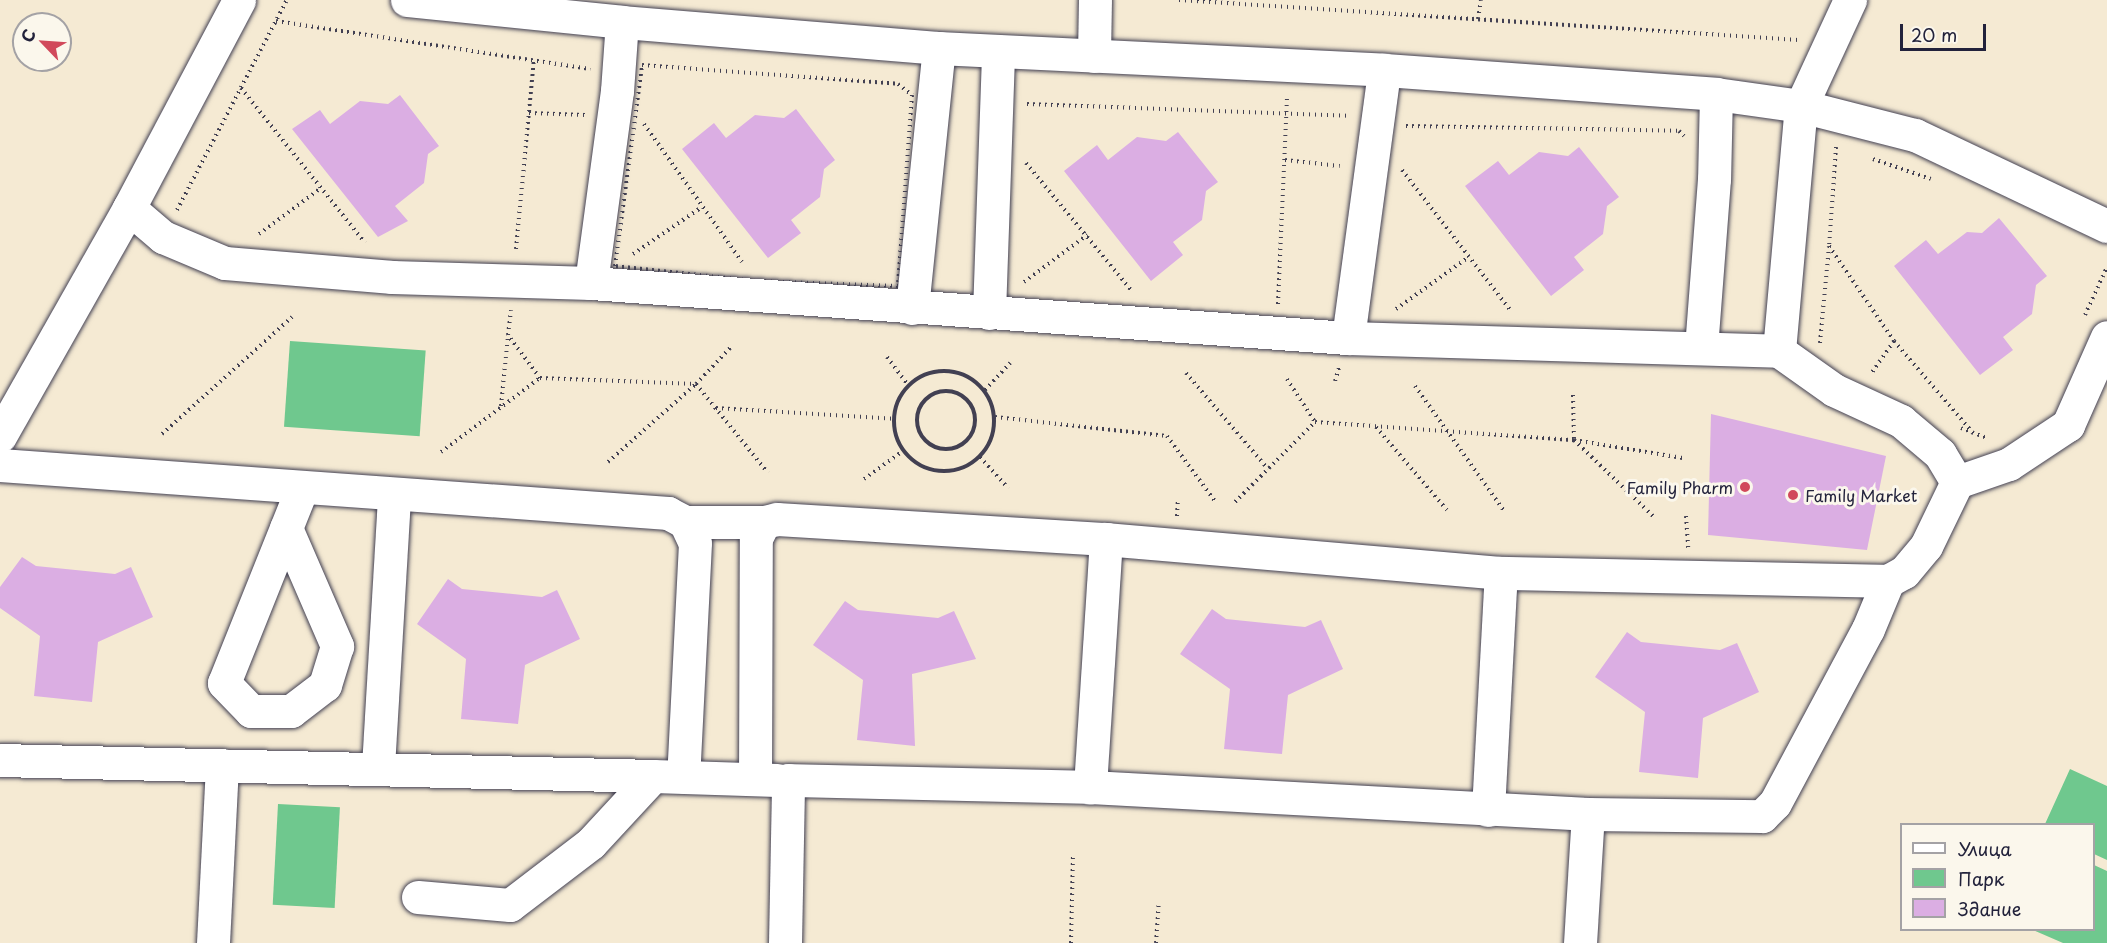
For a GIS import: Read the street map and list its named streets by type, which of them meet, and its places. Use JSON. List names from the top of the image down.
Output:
{
  "places": ["Family Pharm", "Family Market"],
  "legend": ["Улица", "Парк", "Здание"],
  "scale_bar": "20 m",
  "north": "top left"
}
